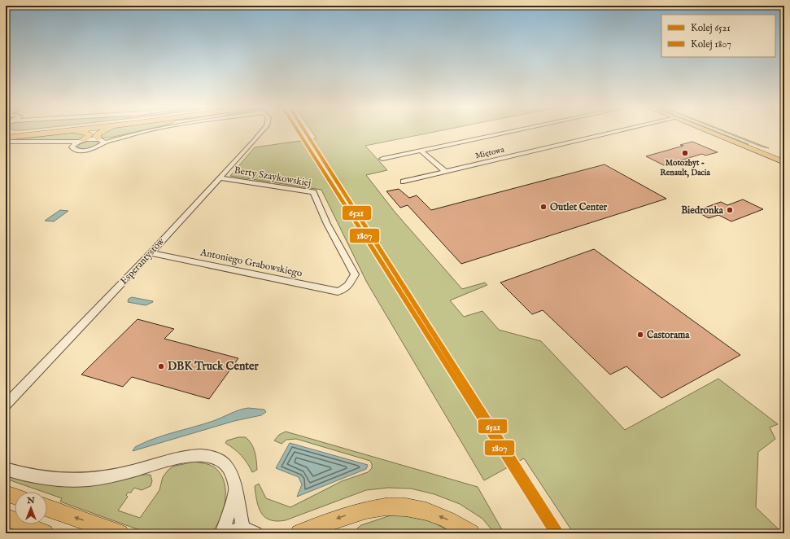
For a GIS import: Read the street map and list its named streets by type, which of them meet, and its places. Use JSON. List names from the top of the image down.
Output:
{
  "streets": {
    "street": [
      "Miętowa",
      "Berty Szaykowskiej",
      "Esperantystów",
      "Antoniego Grabowskiego"
    ]
  },
  "crossings": [
    ["Berty Szaykowskiej", "Esperantystów"],
    ["Berty Szaykowskiej", "Antoniego Grabowskiego"],
    ["Esperantystów", "Antoniego Grabowskiego"]
  ],
  "places": [
    "Motozbyt - Renault, Dacia",
    "Outlet Center",
    "Biedronka",
    "Castorama",
    "DBK Truck Center"
  ],
  "lines": ["rail line 6521", "rail line 1807"],
  "legend": ["Kolej 6521", "Kolej 1807"],
  "north": "top"
}
